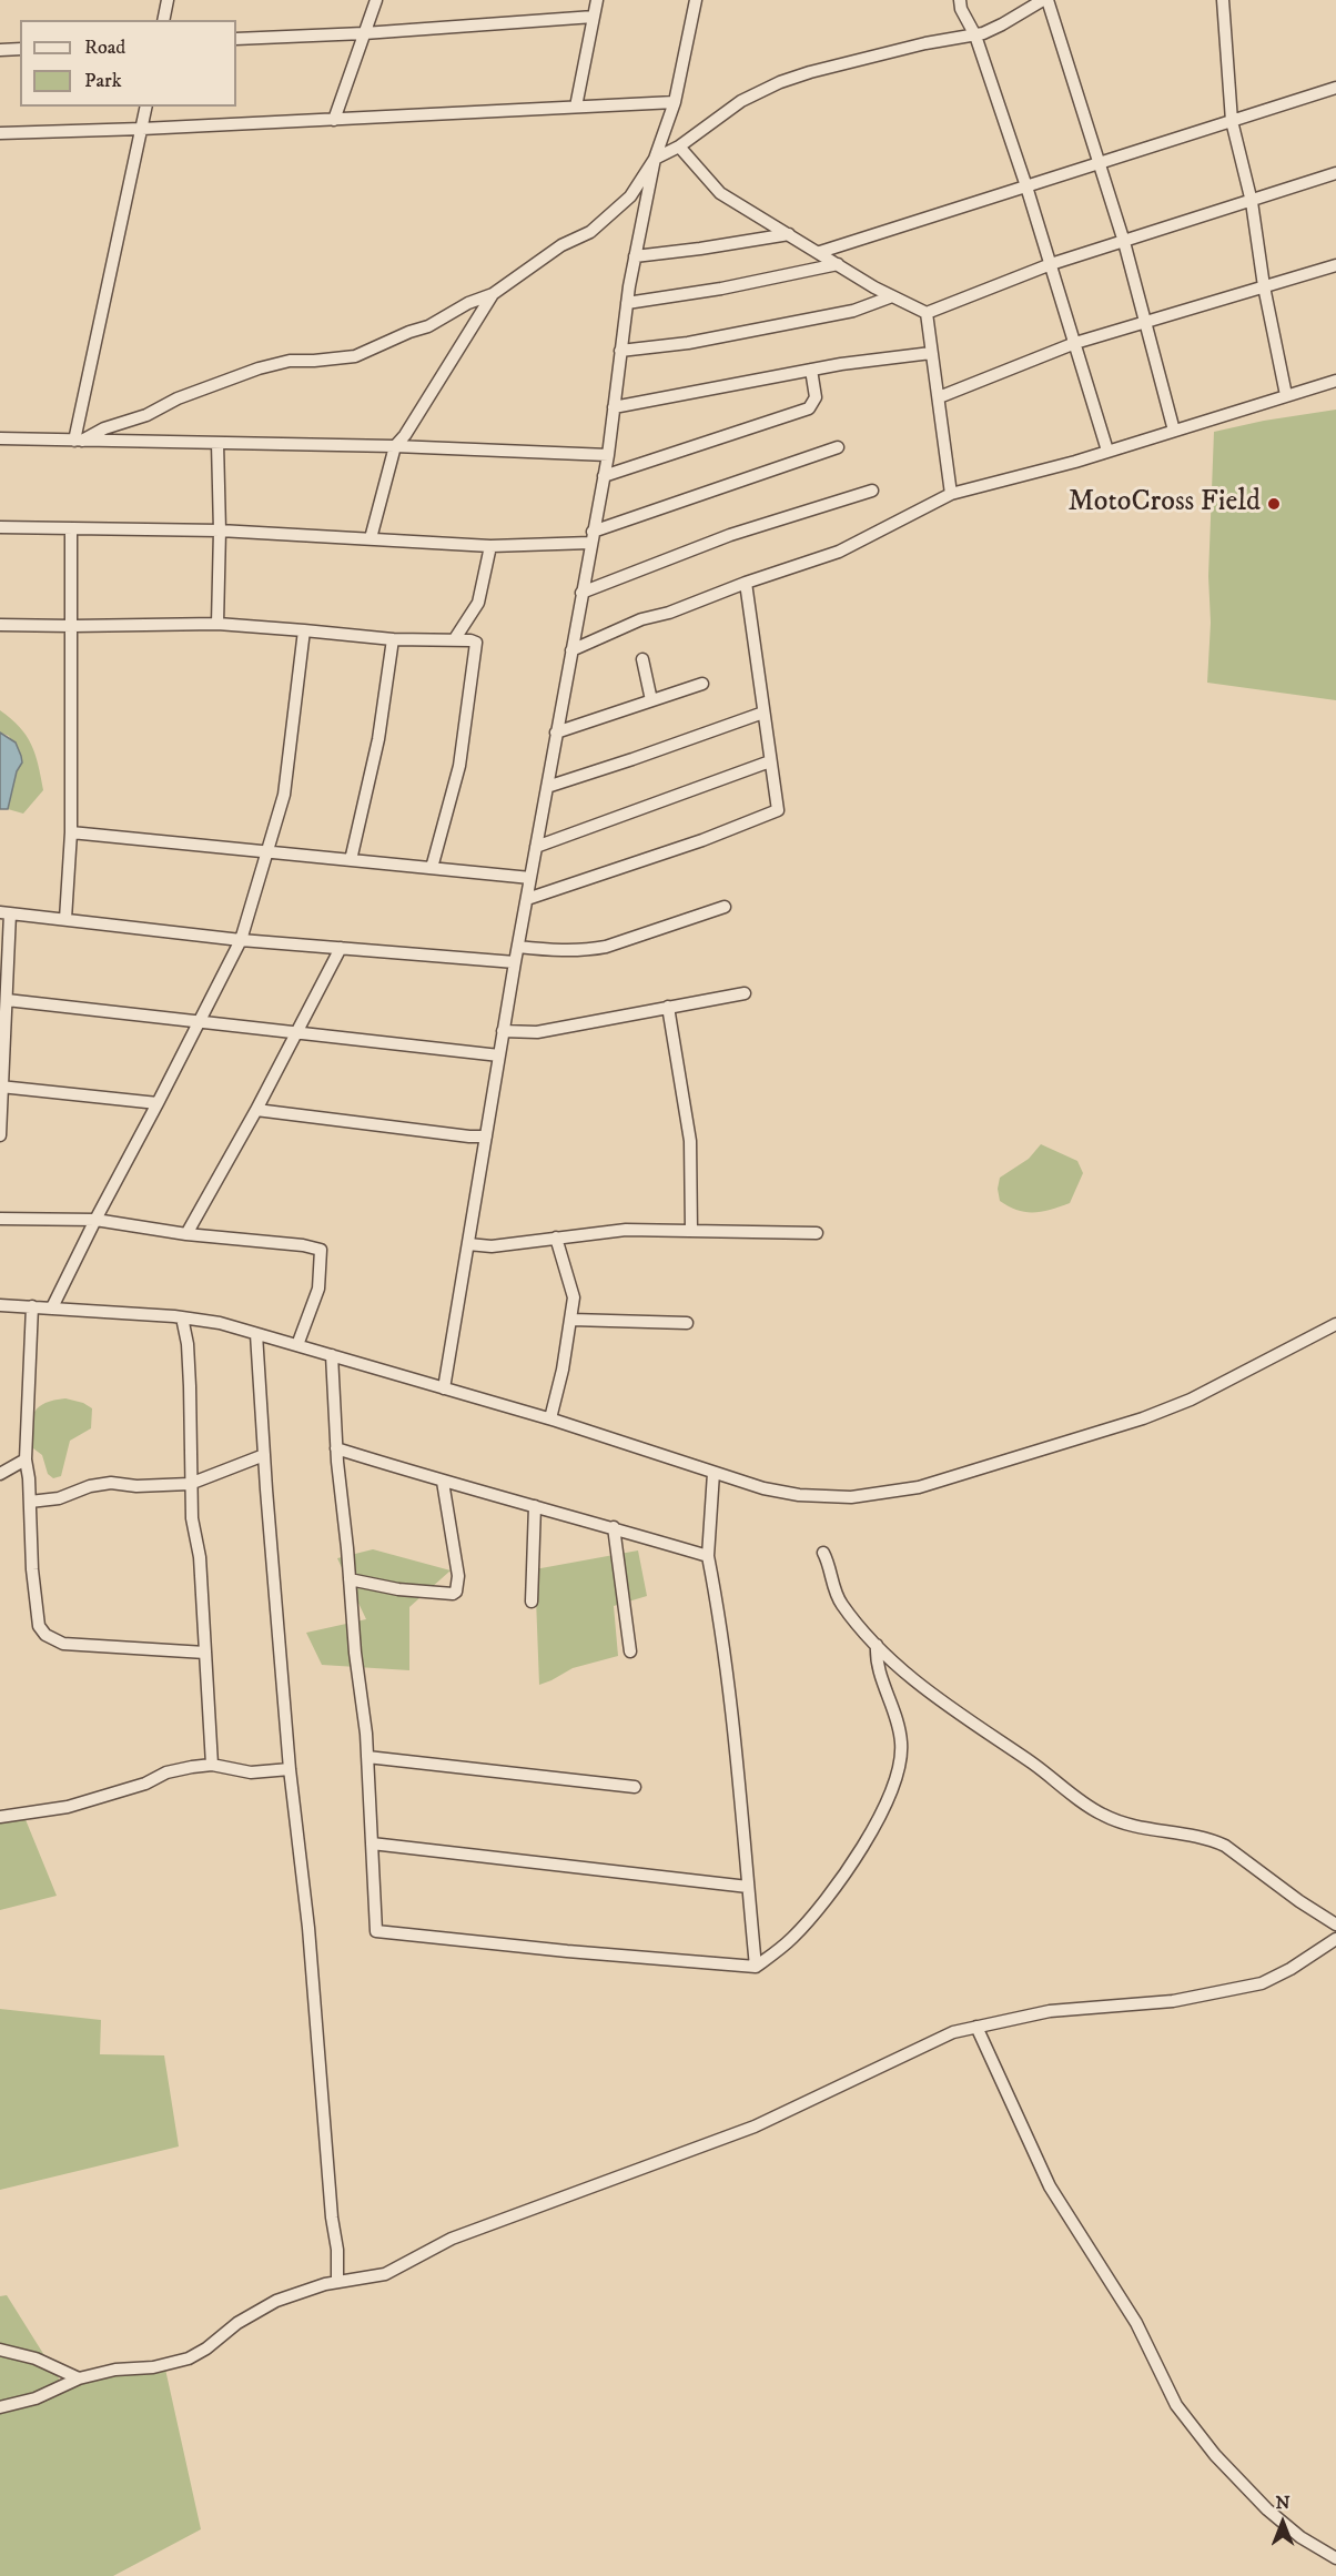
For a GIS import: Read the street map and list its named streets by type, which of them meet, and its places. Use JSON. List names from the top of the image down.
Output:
{
  "places": ["MotoCross Field"],
  "legend": ["Road", "Park"],
  "north": "top"
}
